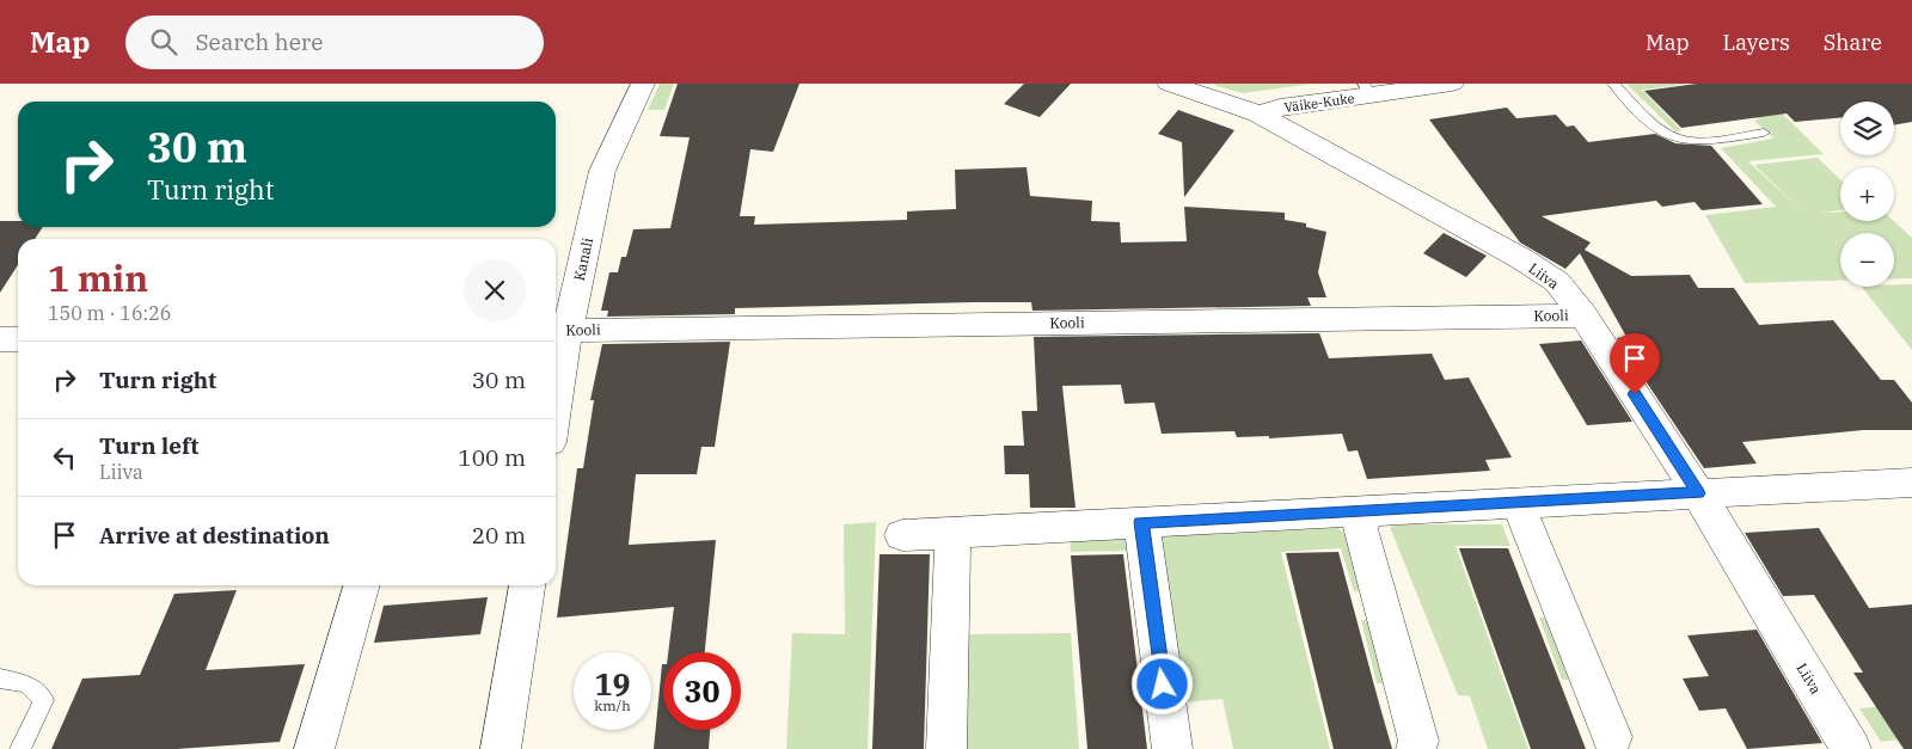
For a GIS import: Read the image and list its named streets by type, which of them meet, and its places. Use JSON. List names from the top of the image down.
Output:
{
  "streets": {
    "street": [
      "Väike-Kuke",
      "Kanali",
      "Liiva",
      "Kooli"
    ]
  },
  "crossings": [
    ["Väike-Kuke", "Liiva"],
    ["Kanali", "Kooli"],
    ["Liiva", "Kooli"]
  ],
  "page": {
    "header": "Map",
    "search": "Search here",
    "nav": ["Map", "Layers", "Share"],
    "map_buttons": ["+", "−"],
    "turn": ["30 m", "Turn right"],
    "heading": ["1 min", "150 m · 16:26"],
    "list": [
      {
        "name": "Turn right",
        "value": "30 m"
      },
      {
        "name": "Turn left",
        "note": "Liiva",
        "value": "100 m"
      },
      {
        "name": "Arrive at destination",
        "value": "20 m"
      }
    ],
    "speed": "19 km/h",
    "limit": "30"
  }
}
